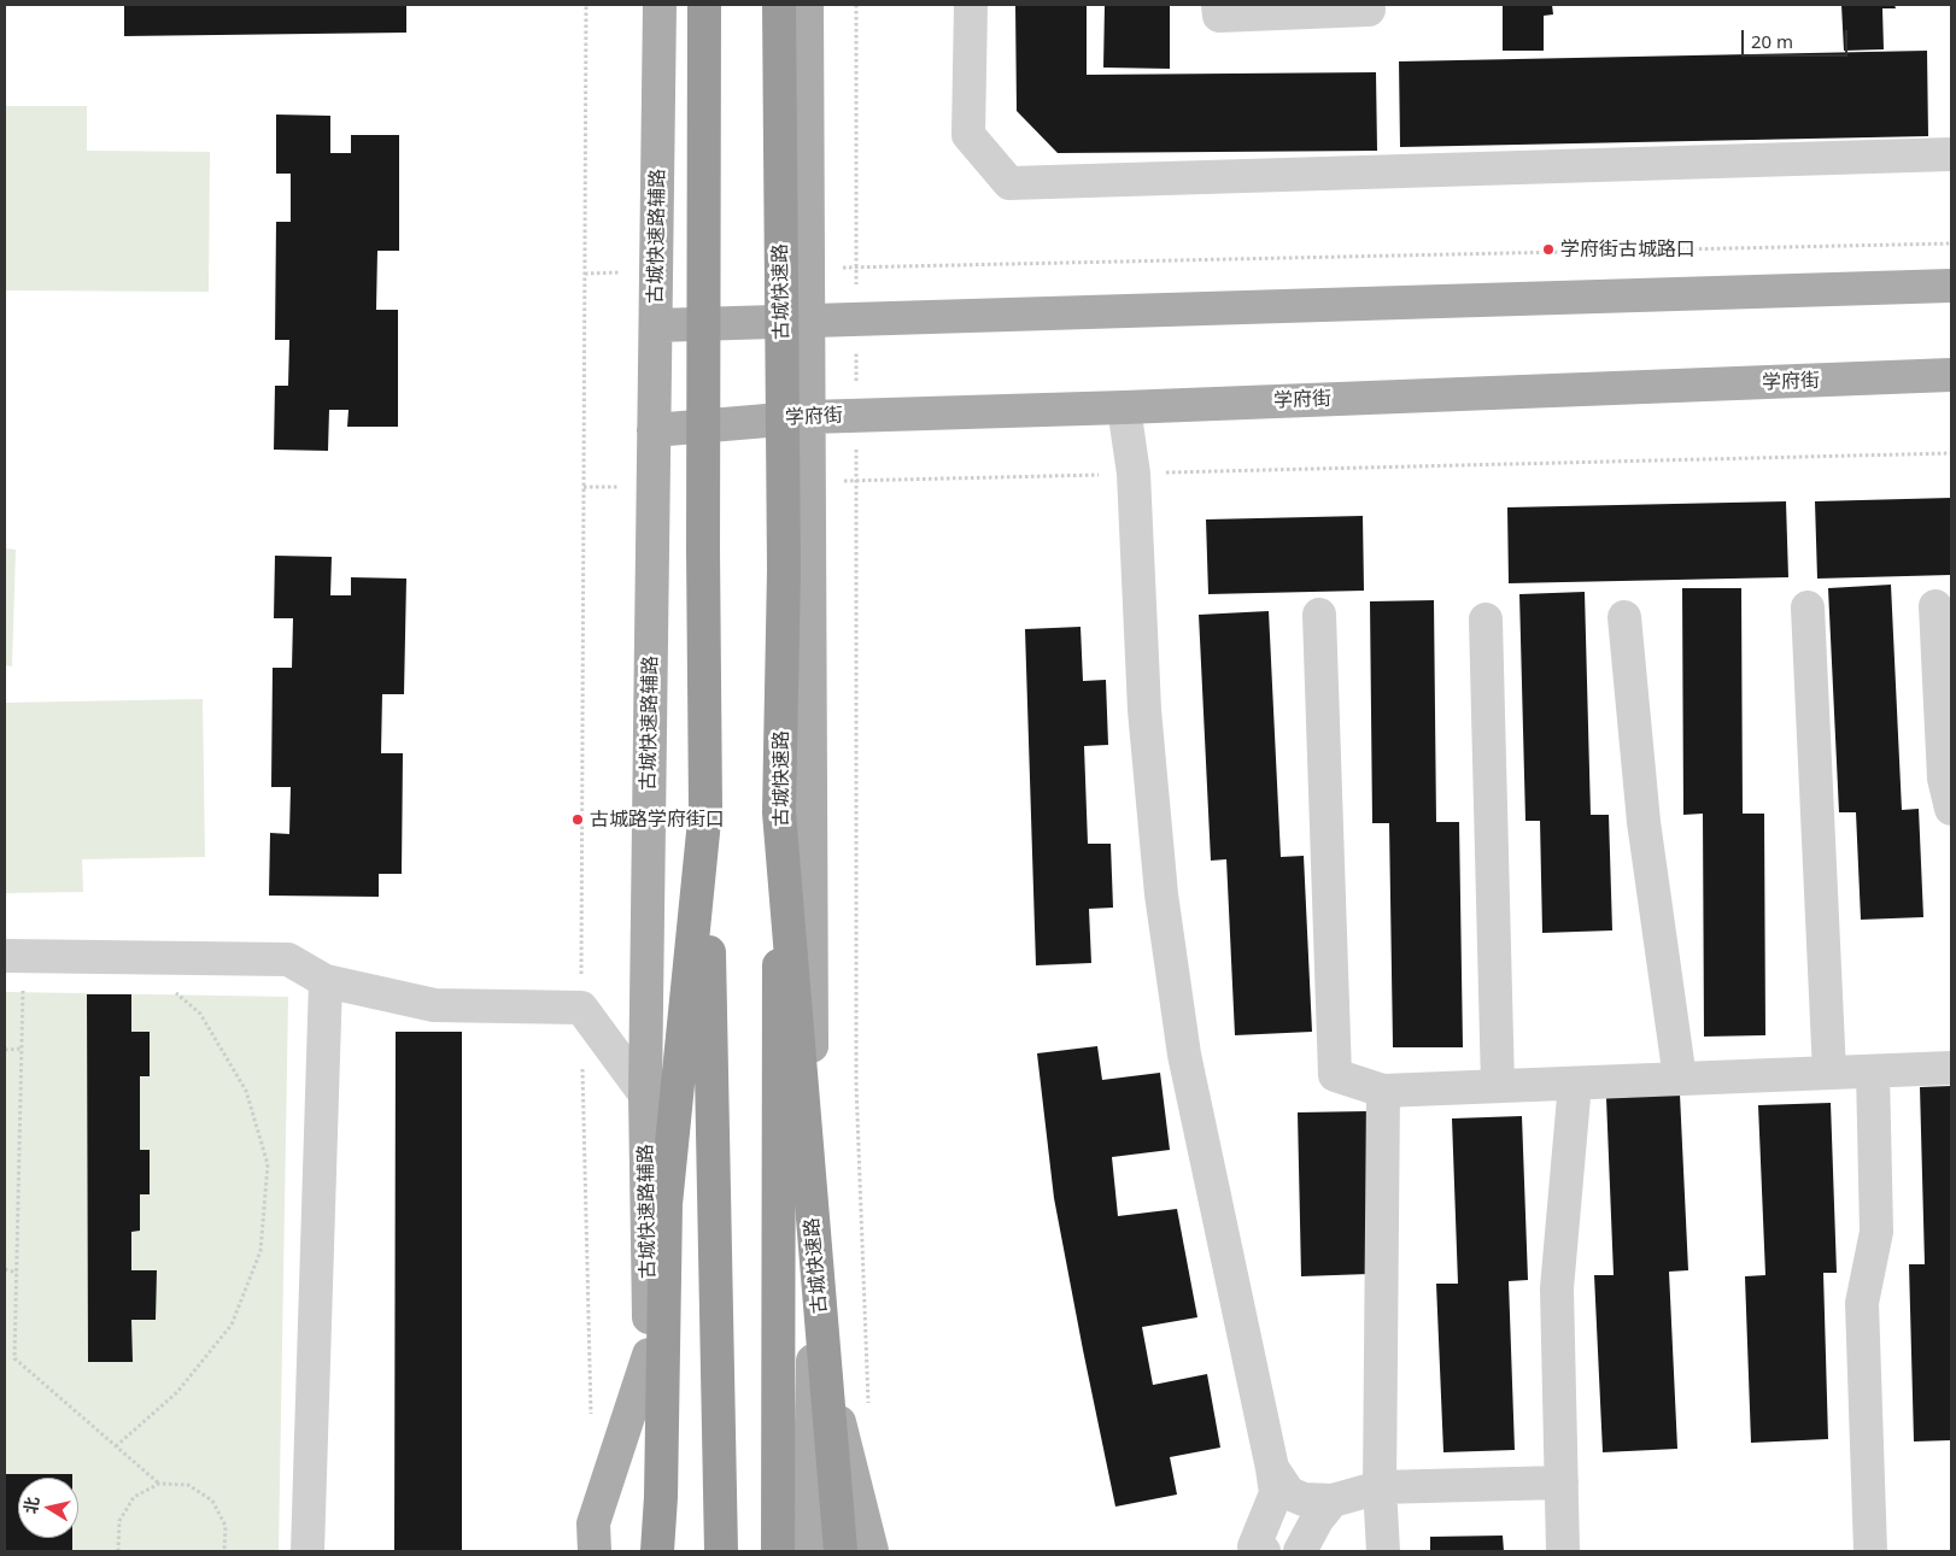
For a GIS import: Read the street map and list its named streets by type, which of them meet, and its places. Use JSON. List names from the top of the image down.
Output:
{
  "streets": {
    "highway": ["古城快速路"],
    "main road": ["古城快速路辅路", "学府街"]
  },
  "crossings": [
    ["古城快速路辅路", "学府街"]
  ],
  "places": ["学府街古城路口", "古城路学府街口"],
  "scale_bar": "20 m",
  "north": "left"
}
